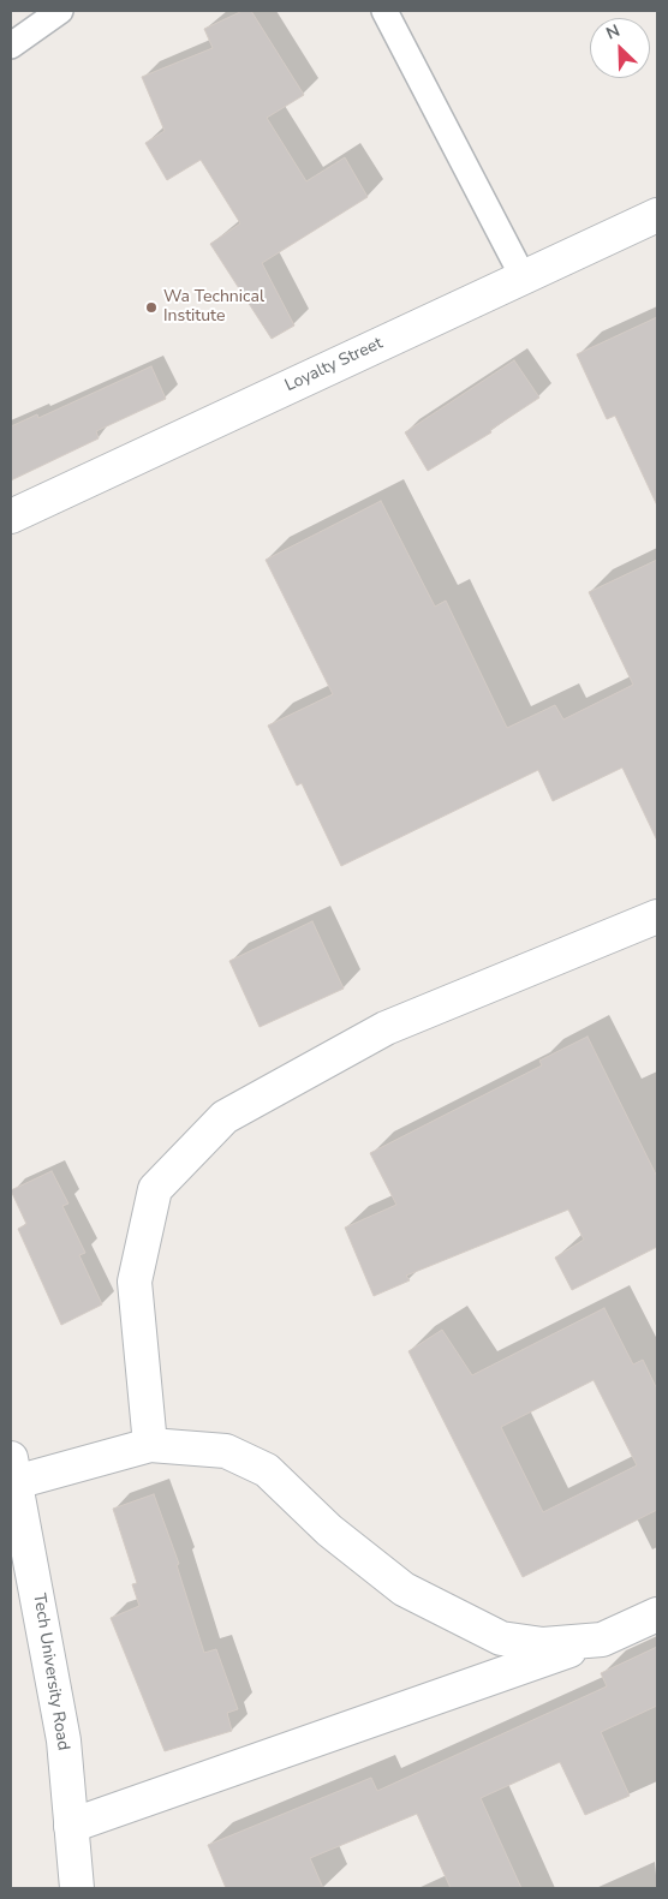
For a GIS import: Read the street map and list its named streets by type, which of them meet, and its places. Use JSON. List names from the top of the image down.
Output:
{
  "streets": {
    "street": ["Loyalty Street", "Tech University Road"]
  },
  "places": ["Wa Technical Institute"],
  "north": "top left"
}
